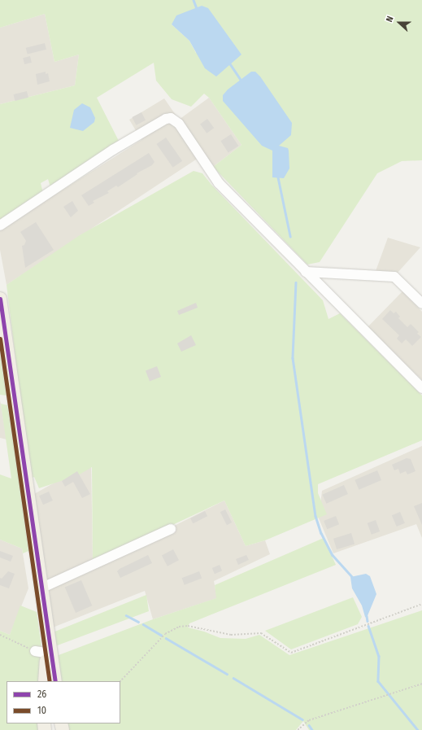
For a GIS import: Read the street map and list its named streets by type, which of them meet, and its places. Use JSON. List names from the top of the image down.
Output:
{
  "lines": ["transit line 26", "transit line 10"],
  "legend": ["26", "10"],
  "north": "left"
}
